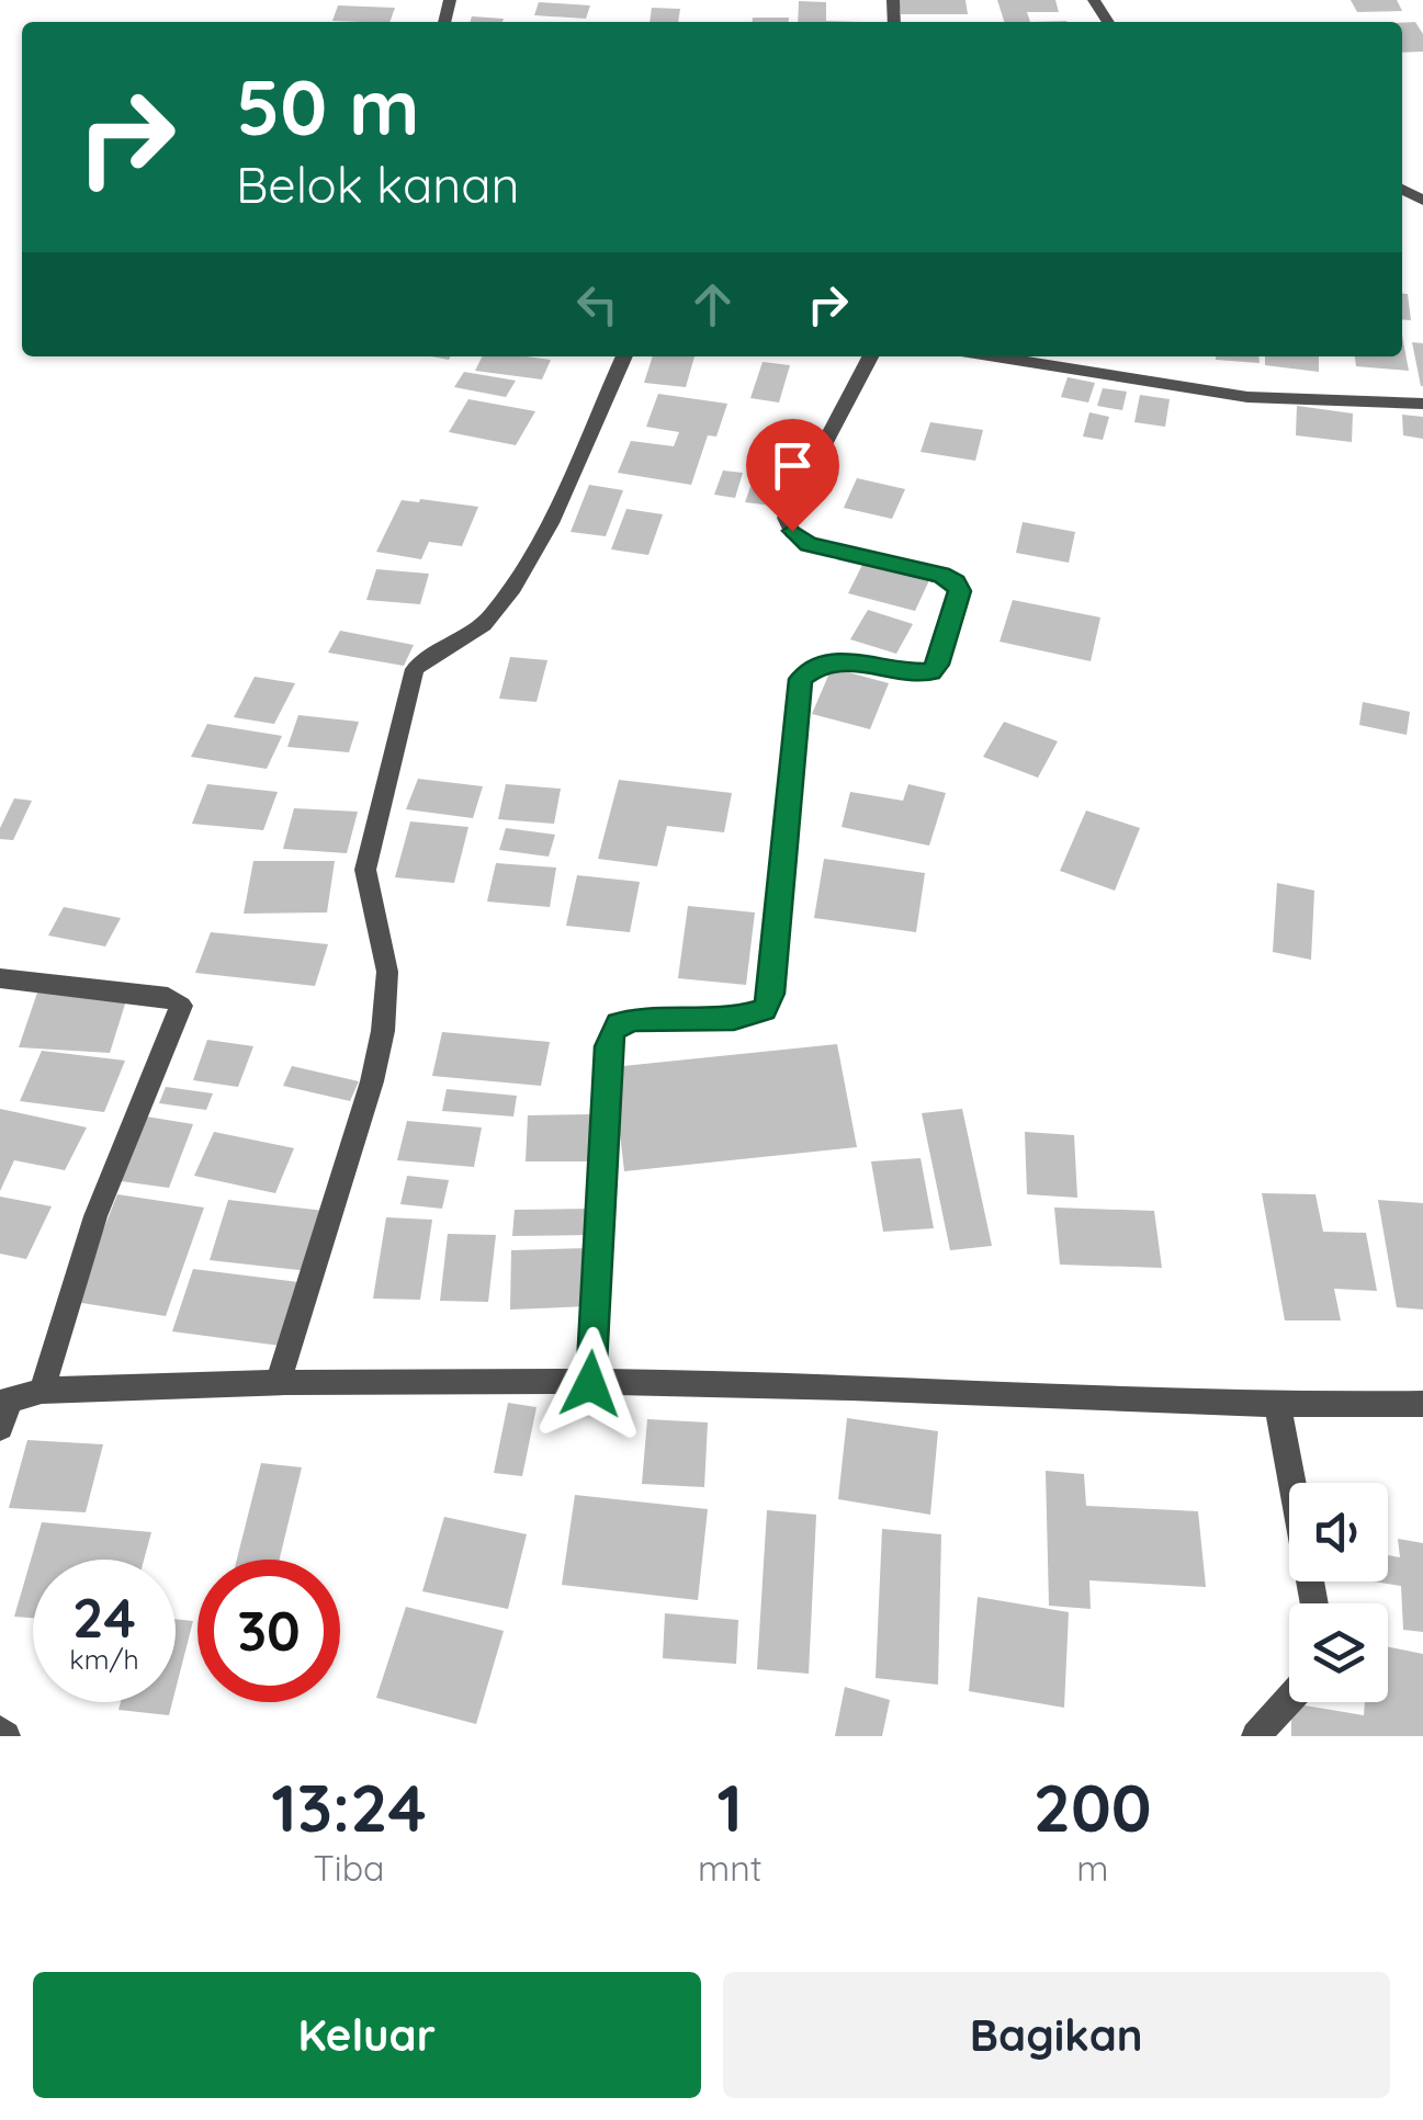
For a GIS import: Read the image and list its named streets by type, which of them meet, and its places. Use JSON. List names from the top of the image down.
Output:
{
  "page": {
    "turn": ["50 m", "Belok kanan"],
    "speed": "24 km/h",
    "limit": "30",
    "eta": [
      "13:24",
      "Tiba",
      "1",
      "mnt",
      "200",
      "m"
    ],
    "buttons": ["Keluar", "Bagikan"]
  }
}
